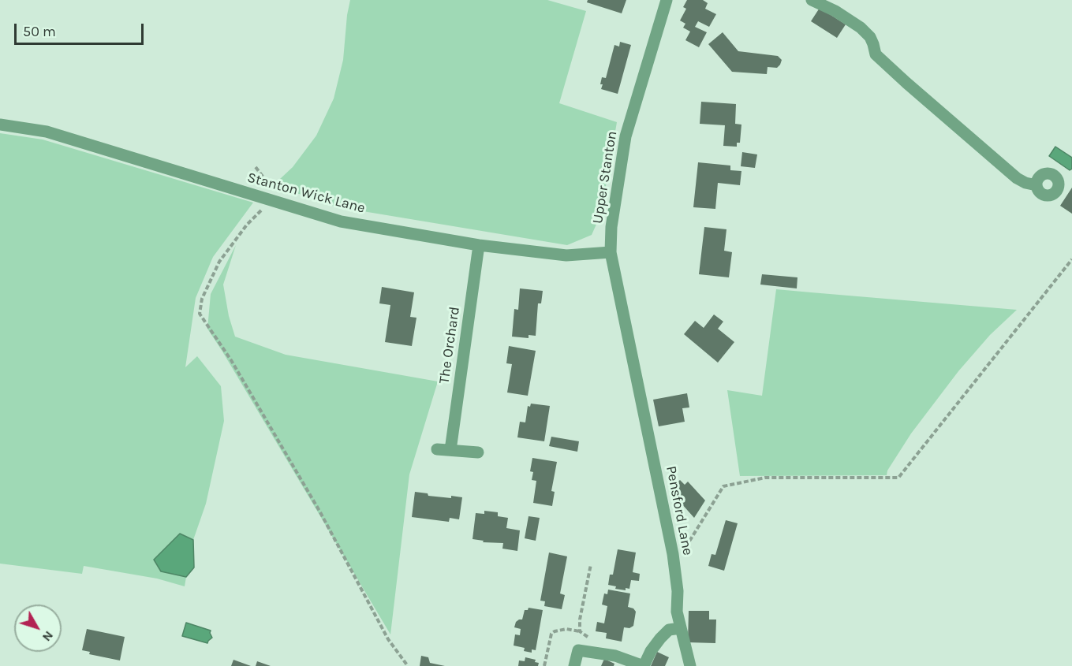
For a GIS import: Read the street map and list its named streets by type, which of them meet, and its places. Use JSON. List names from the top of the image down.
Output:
{
  "streets": {
    "street": [
      "Upper Stanton",
      "Stanton Wick Lane",
      "The Orchard",
      "Pensford Lane"
    ]
  },
  "crossings": [
    ["Upper Stanton", "Stanton Wick Lane"],
    ["Upper Stanton", "Pensford Lane"],
    ["Stanton Wick Lane", "The Orchard"]
  ],
  "scale_bar": "50 m",
  "north": "bottom right"
}
